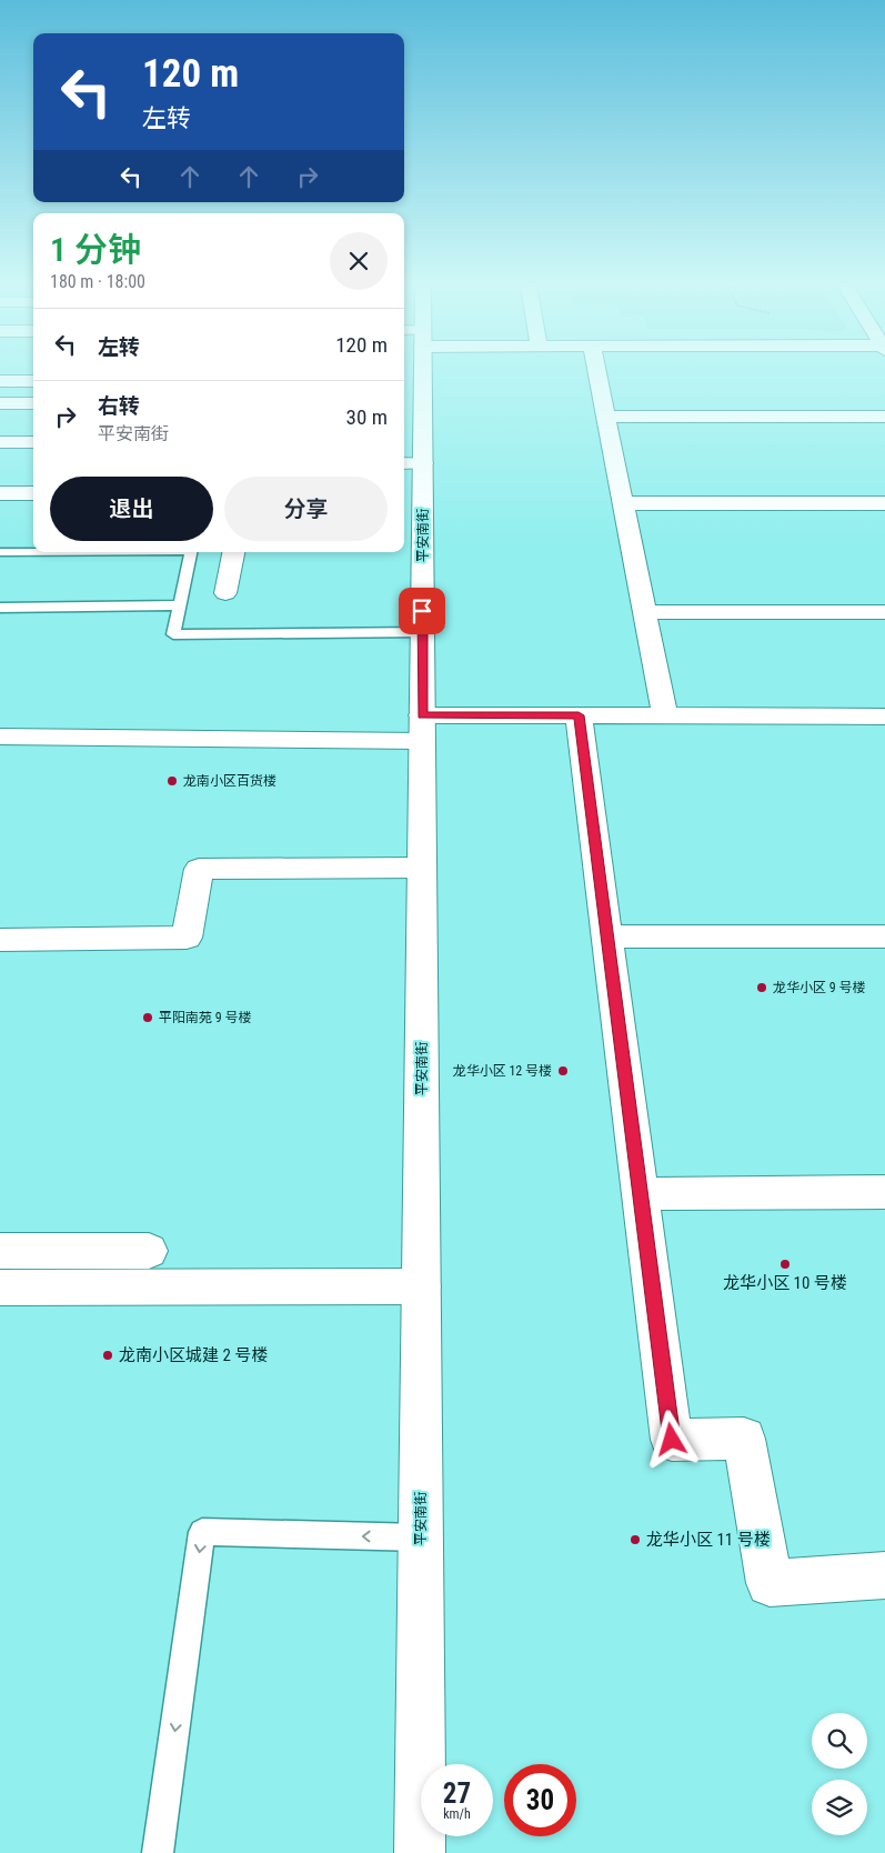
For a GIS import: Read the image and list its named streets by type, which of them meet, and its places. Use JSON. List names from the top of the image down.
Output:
{
  "streets": {
    "street": ["平安南街"]
  },
  "places": [
    "龙南小区百货楼",
    "龙华小区 9 号楼",
    "平阳南苑 9 号楼",
    "龙华小区 12 号楼",
    "龙华小区 10 号楼",
    "龙南小区城建 2 号楼",
    "龙华小区 11 号楼"
  ],
  "page": {
    "turn": ["120 m", "左转"],
    "heading": ["1 分钟", "180 m · 18:00"],
    "list": [
      {
        "name": "左转",
        "value": "120 m"
      },
      {
        "name": "右转",
        "note": "平安南街",
        "value": "30 m"
      }
    ],
    "buttons": ["退出", "分享"],
    "speed": "27 km/h",
    "limit": "30"
  }
}
